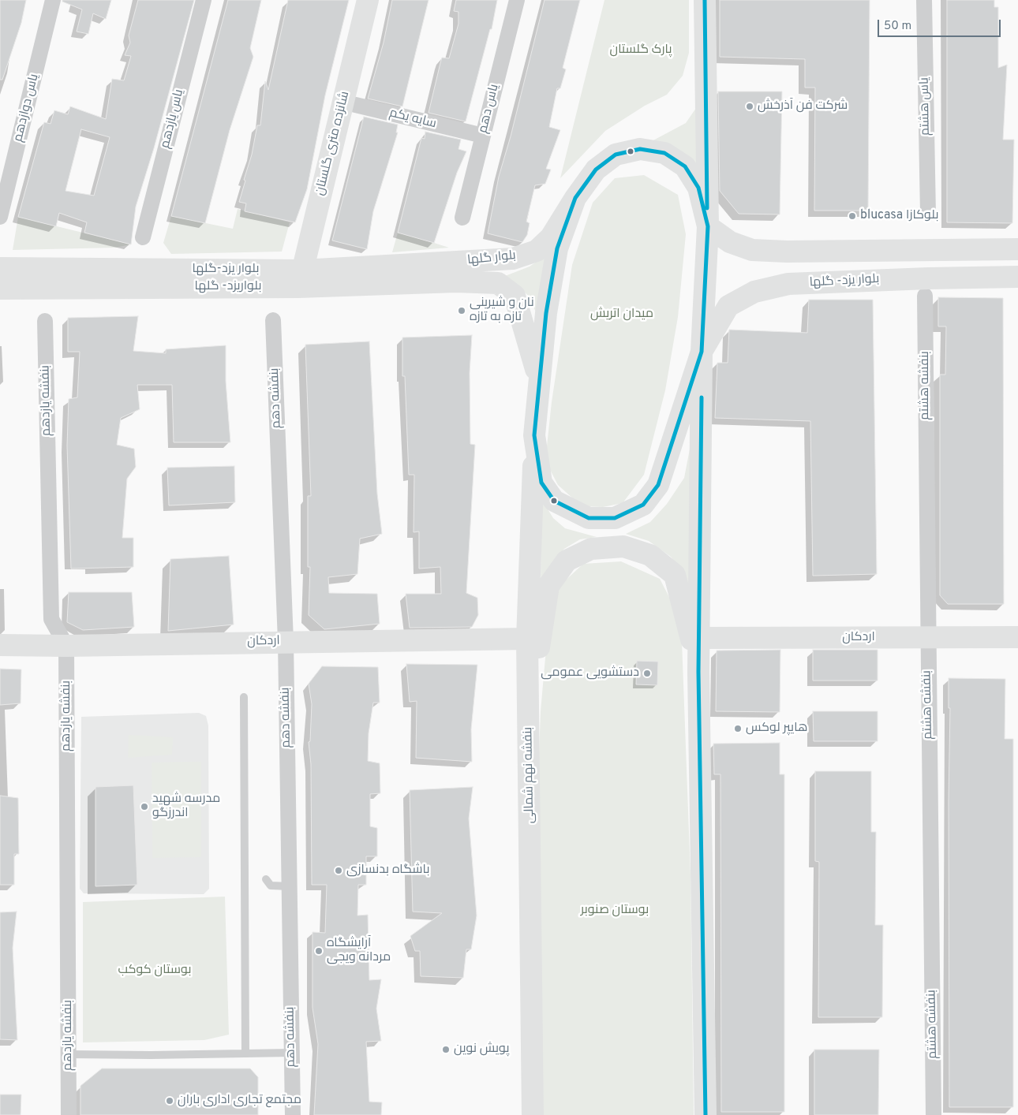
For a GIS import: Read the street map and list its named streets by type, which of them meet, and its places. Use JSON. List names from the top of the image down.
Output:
{
  "streets": {
    "main road": [
      "شانزده متری گلستان",
      "بلوار گلها",
      "بلوار یزد-گلها",
      "بلوار یزد- گلها",
      "بلواریزد- گلها",
      "اردکان",
      "بنفشه نهم شمالی"
    ],
    "street": [
      "یاس هشتم",
      "یاس دوازدهم",
      "یاس دهم",
      "یاس یازدهم",
      "سایه یکم",
      "بنفشه هشتم",
      "بنفشه دهم",
      "بنفشه یازدهم"
    ]
  },
  "crossings": [
    ["یاس دهم", "سایه یکم"],
    ["سایه یکم", "شانزده متری گلستان"],
    ["شانزده متری گلستان", "بلوار یزد-گلها"],
    ["شانزده متری گلستان", "بلواریزد- گلها"],
    ["بلوار گلها", "بلوار یزد-گلها"],
    ["بلوار یزد-گلها", "بلواریزد- گلها"],
    ["بنفشه هشتم", "اردکان"],
    ["بنفشه دهم", "اردکان"],
    ["بنفشه یازدهم", "اردکان"],
    ["اردکان", "بنفشه نهم شمالی"]
  ],
  "parks": [
    "پارک گلستان",
    "میدان اتریش",
    "بوستان صنوبر",
    "بوستان کوکب"
  ],
  "places": [
    "شرکت فن آذرخش",
    "blucasa بلوکازا",
    "نان و شیرینی تازه به تازه",
    "دستشویی عمومی",
    "هایپر لوکس",
    "مدرسه شهید اندرزگو",
    "باشگاه بدنسازی",
    "آرایشگاه مردانه ویجی",
    "پویش نوین",
    "مجتمع تجاری اداری باران"
  ],
  "scale_bar": "50 m"
}
